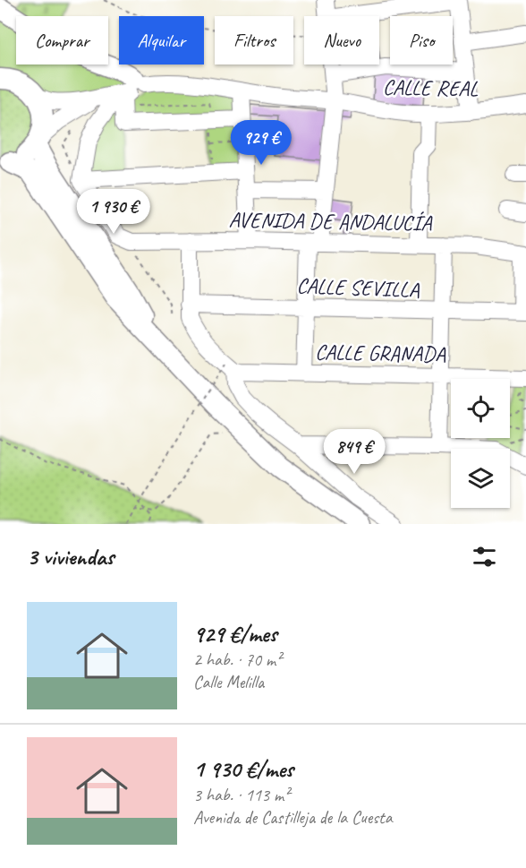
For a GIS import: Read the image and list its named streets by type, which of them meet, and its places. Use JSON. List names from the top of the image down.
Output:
{
  "streets": {
    "street": [
      "CALLE REAL",
      "AVENIDA DE ANDALUCÍA",
      "CALLE SEVILLA",
      "CALLE GRANADA"
    ]
  },
  "page": {
    "chip": [
      "Comprar",
      "Alquilar",
      "Filtros",
      "Nuevo",
      "Piso"
    ],
    "price": ["929 €", "1 930 €", "849 €"],
    "heading": "3 viviendas",
    "list": [
      {
        "name": "929 €/mes",
        "note": "2 hab. · 70 m² · Calle Melilla"
      },
      {
        "name": "1 930 €/mes",
        "note": "3 hab. · 113 m² · Avenida de Castilleja de la Cuesta"
      }
    ]
  }
}
